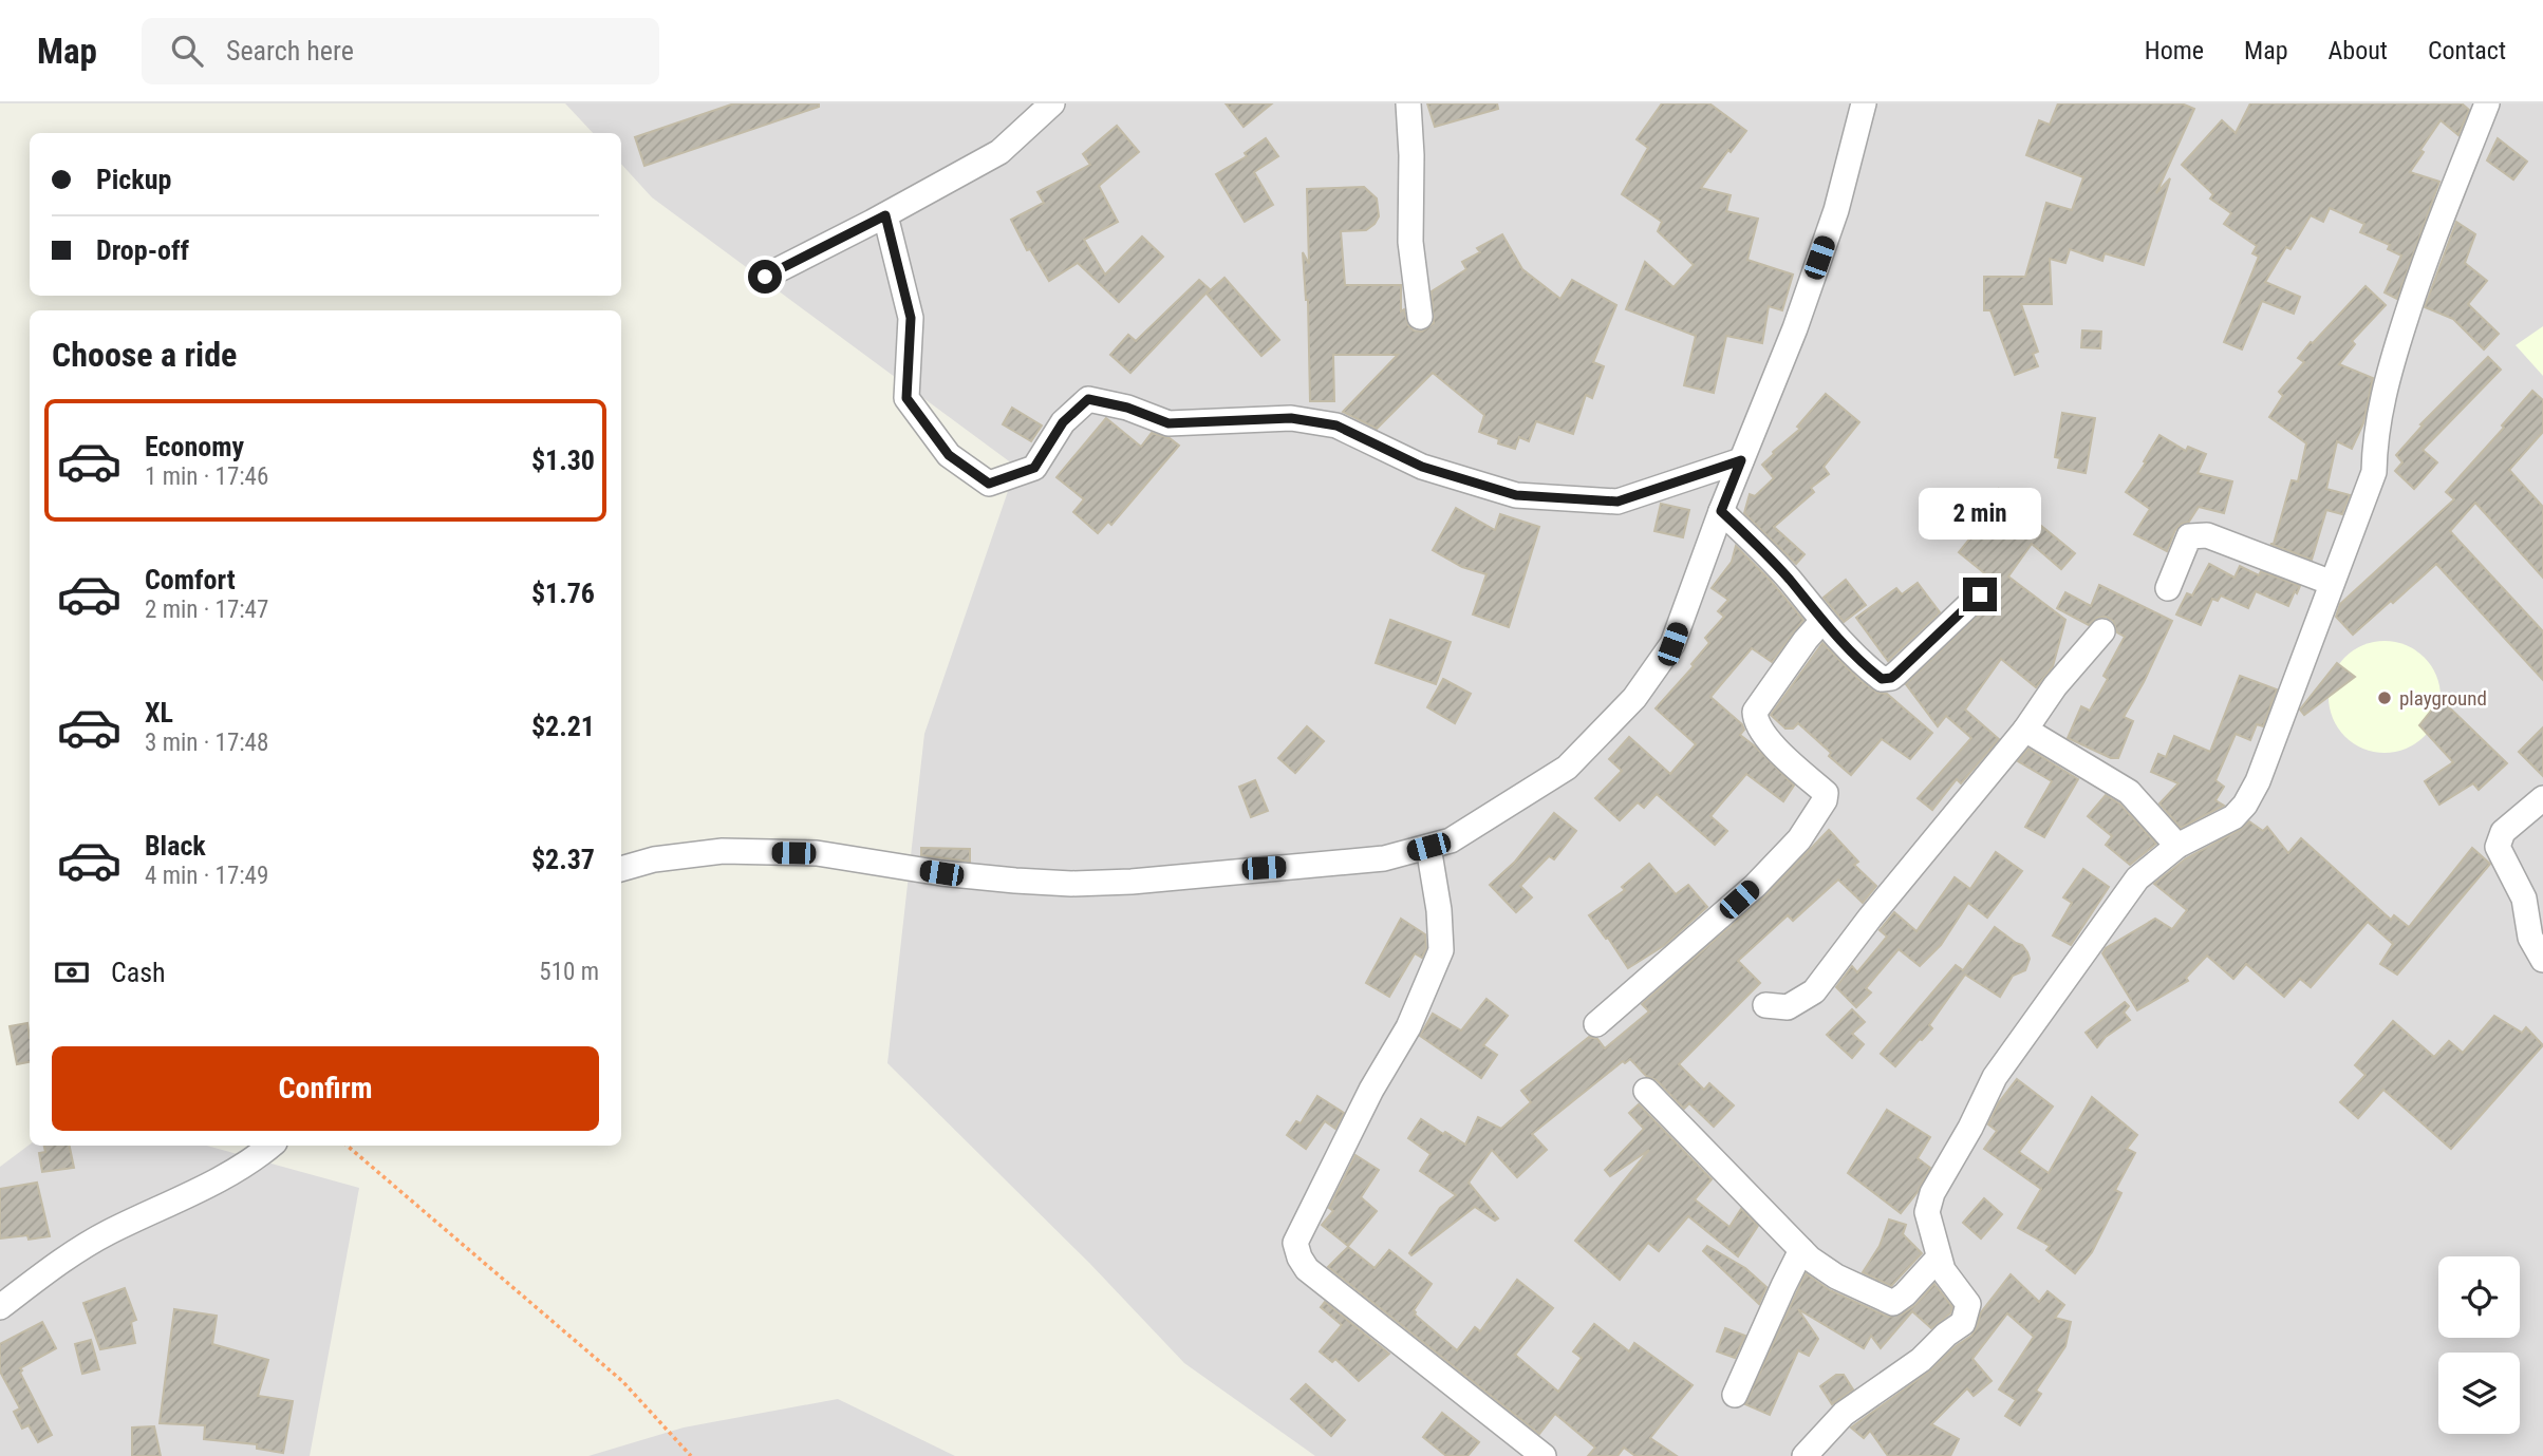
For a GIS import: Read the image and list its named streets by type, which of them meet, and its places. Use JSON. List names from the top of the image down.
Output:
{
  "places": ["playground"],
  "page": {
    "header": "Map",
    "search": "Search here",
    "nav": [
      "Home",
      "Map",
      "About",
      "Contact"
    ],
    "banner": ["Pickup", "Drop-off"],
    "heading": "Choose a ride",
    "list": [
      {
        "name": "Economy",
        "note": "1 min · 17:46",
        "value": "$1.30"
      },
      {
        "name": "Comfort",
        "note": "2 min · 17:47",
        "value": "$1.76"
      },
      {
        "name": "XL",
        "note": "3 min · 17:48",
        "value": "$2.21"
      },
      {
        "name": "Black",
        "note": "4 min · 17:49",
        "value": "$2.37"
      }
    ],
    "bubble": "2 min",
    "pay": ["Cash", "510 m"],
    "buttons": "Confirm"
  }
}
